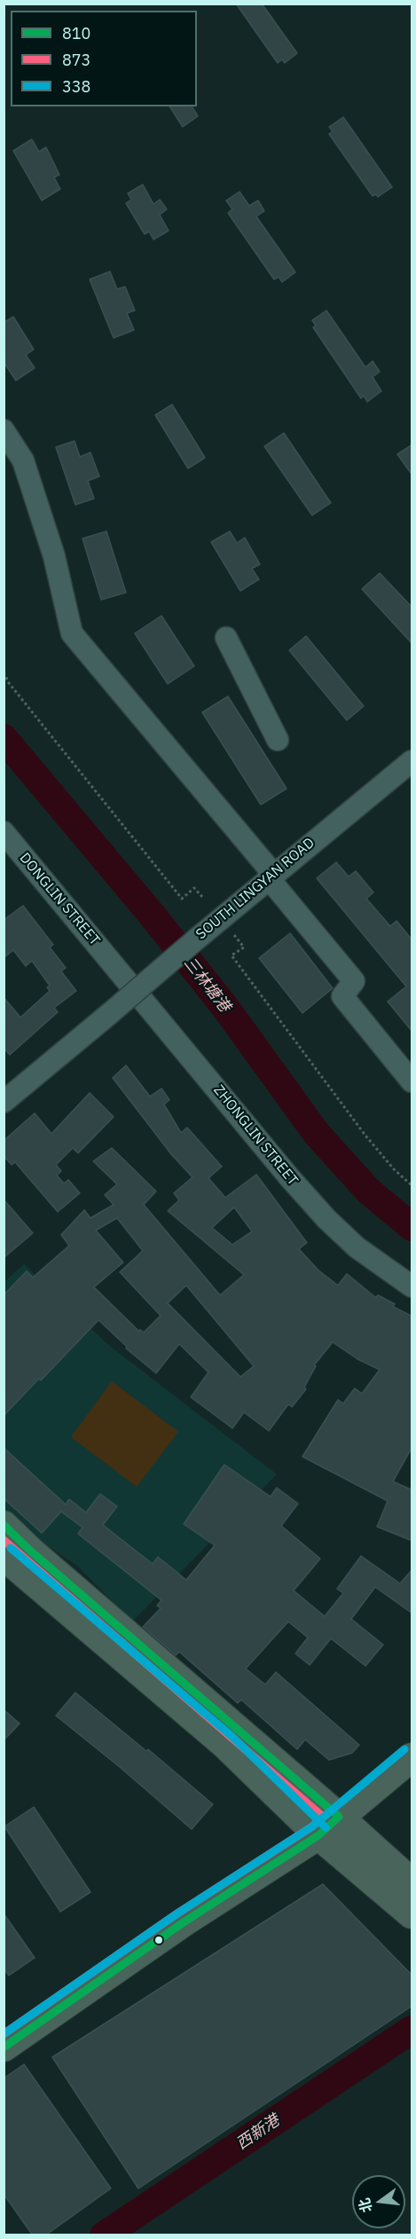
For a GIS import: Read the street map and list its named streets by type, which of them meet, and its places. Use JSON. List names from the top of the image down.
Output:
{
  "streets": {
    "street": ["SOUTH LINGYAN ROAD", "DONGLIN STREET", "ZHONGLIN STREET"]
  },
  "crossings": [
    ["DONGLIN STREET", "ZHONGLIN STREET"]
  ],
  "water": ["三林塘港", "西新港"],
  "lines": ["transit line 810", "transit line 873", "transit line 338"],
  "legend": ["810", "873", "338"],
  "north": "left"
}
